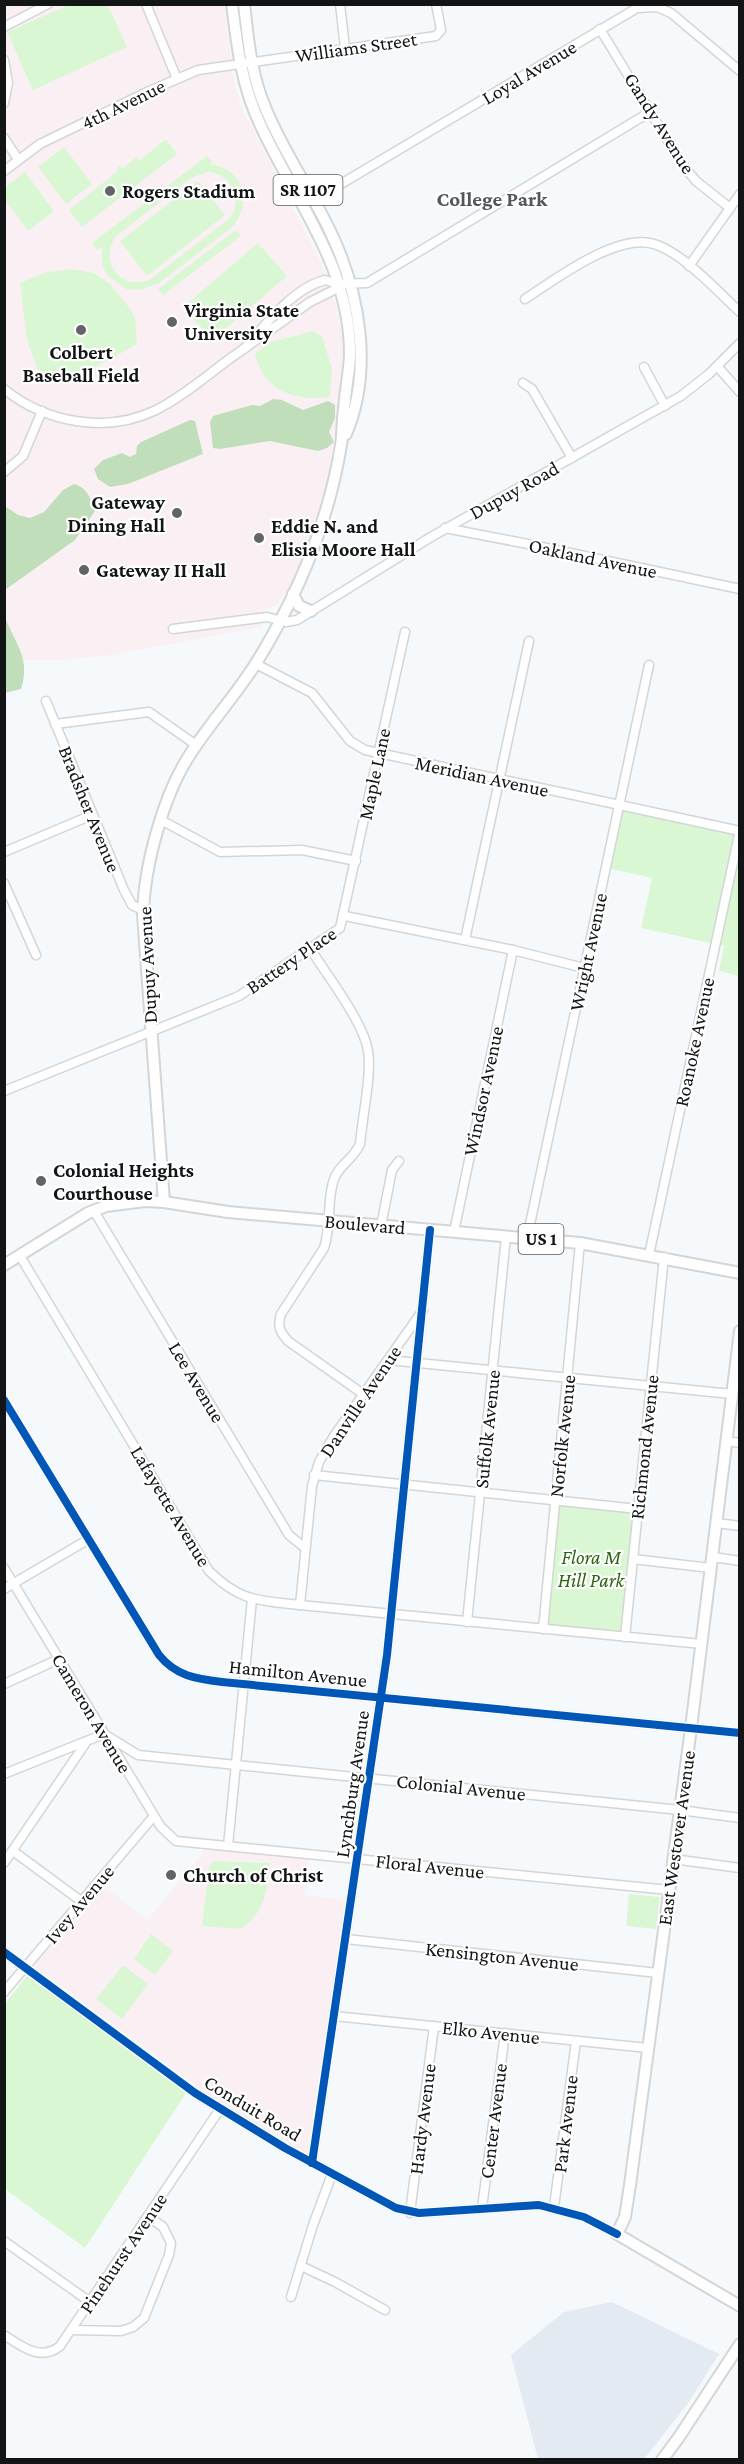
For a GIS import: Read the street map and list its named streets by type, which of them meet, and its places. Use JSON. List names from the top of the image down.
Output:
{
  "streets": {
    "main road": [
      "SR 1107",
      "Dupuy Avenue",
      "Boulevard",
      "US 1",
      "East Westover Avenue",
      "Conduit Road"
    ],
    "street": [
      "Williams Street",
      "Loyal Avenue",
      "4th Avenue",
      "Gandy Avenue",
      "Dupuy Road",
      "Oakland Avenue",
      "Maple Lane",
      "Meridian Avenue",
      "Bradsher Avenue",
      "Wright Avenue",
      "Battery Place",
      "Roanoke Avenue",
      "Windsor Avenue",
      "Lee Avenue",
      "Danville Avenue",
      "Suffolk Avenue",
      "Norfolk Avenue",
      "Richmond Avenue",
      "Lafayette Avenue",
      "Hamilton Avenue",
      "Cameron Avenue",
      "Lynchburg Avenue",
      "Colonial Avenue",
      "Floral Avenue",
      "Ivey Avenue",
      "Kensington Avenue",
      "Elko Avenue",
      "Hardy Avenue",
      "Center Avenue",
      "Park Avenue",
      "Pinehurst Avenue"
    ]
  },
  "crossings": [
    ["Williams Street", "4th Avenue"],
    ["Williams Street", "SR 1107"],
    ["Loyal Avenue", "Gandy Avenue"],
    ["Loyal Avenue", "SR 1107"],
    ["4th Avenue", "SR 1107"],
    ["SR 1107", "Dupuy Road"],
    ["SR 1107", "Dupuy Avenue"],
    ["Dupuy Road", "Oakland Avenue"],
    ["Dupuy Road", "Dupuy Avenue"],
    ["Maple Lane", "Meridian Avenue"],
    ["Maple Lane", "Battery Place"],
    ["Meridian Avenue", "Wright Avenue"],
    ["Meridian Avenue", "Dupuy Avenue"],
    ["Meridian Avenue", "Roanoke Avenue"],
    ["Bradsher Avenue", "Dupuy Avenue"],
    ["Wright Avenue", "Battery Place"],
    ["Wright Avenue", "Boulevard"],
    ["Battery Place", "Dupuy Avenue"],
    ["Battery Place", "Windsor Avenue"],
    ["Dupuy Avenue", "Boulevard"],
    ["Roanoke Avenue", "Boulevard"],
    ["Windsor Avenue", "Boulevard"],
    ["Boulevard", "Lee Avenue"],
    ["Boulevard", "Suffolk Avenue"],
    ["Boulevard", "Norfolk Avenue"],
    ["Boulevard", "Richmond Avenue"],
    ["Boulevard", "Lafayette Avenue"],
    ["Boulevard", "Lynchburg Avenue"],
    ["Lee Avenue", "Danville Avenue"],
    ["Danville Avenue", "Lafayette Avenue"],
    ["Danville Avenue", "Lynchburg Avenue"],
    ["Suffolk Avenue", "Lafayette Avenue"],
    ["Norfolk Avenue", "Lafayette Avenue"],
    ["Richmond Avenue", "Lafayette Avenue"],
    ["Lafayette Avenue", "Lynchburg Avenue"],
    ["Lafayette Avenue", "East Westover Avenue"],
    ["Hamilton Avenue", "Lynchburg Avenue"],
    ["Hamilton Avenue", "East Westover Avenue"],
    ["Cameron Avenue", "Colonial Avenue"],
    ["Cameron Avenue", "Floral Avenue"],
    ["Cameron Avenue", "Ivey Avenue"],
    ["Lynchburg Avenue", "Colonial Avenue"],
    ["Lynchburg Avenue", "Floral Avenue"],
    ["Lynchburg Avenue", "Kensington Avenue"],
    ["Lynchburg Avenue", "Elko Avenue"],
    ["Lynchburg Avenue", "Conduit Road"],
    ["Colonial Avenue", "East Westover Avenue"],
    ["East Westover Avenue", "Floral Avenue"],
    ["East Westover Avenue", "Kensington Avenue"],
    ["East Westover Avenue", "Elko Avenue"],
    ["East Westover Avenue", "Conduit Road"],
    ["Ivey Avenue", "Conduit Road"],
    ["Elko Avenue", "Hardy Avenue"],
    ["Elko Avenue", "Center Avenue"],
    ["Elko Avenue", "Park Avenue"],
    ["Conduit Road", "Hardy Avenue"],
    ["Conduit Road", "Center Avenue"],
    ["Conduit Road", "Park Avenue"],
    ["Conduit Road", "Pinehurst Avenue"]
  ],
  "districts": ["College Park"],
  "parks": ["Flora M Hill Park"],
  "places": [
    "Rogers Stadium",
    "Virginia State University",
    "Colbert Baseball Field",
    "Gateway Dining Hall",
    "Eddie N. and Elisia Moore Hall",
    "Gateway II Hall",
    "Colonial Heights Courthouse",
    "Church of Christ"
  ]
}
